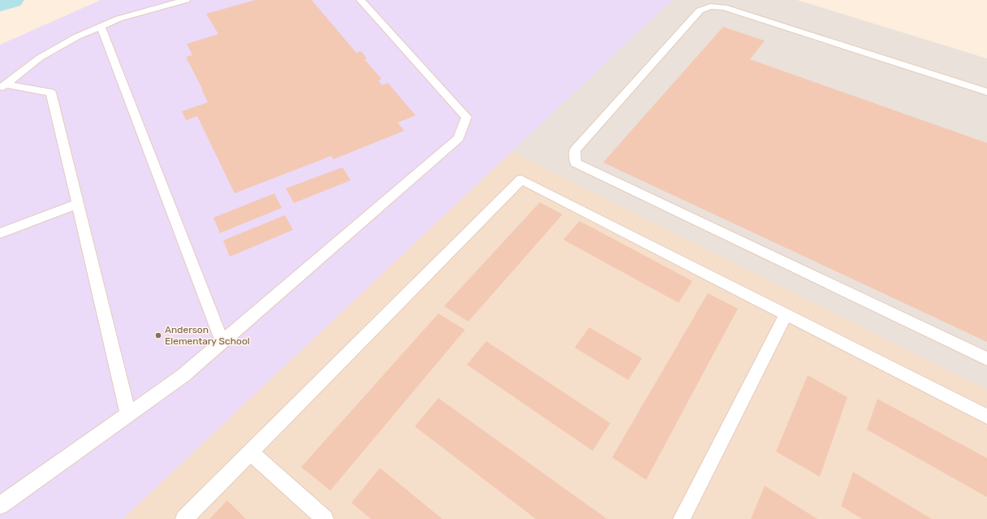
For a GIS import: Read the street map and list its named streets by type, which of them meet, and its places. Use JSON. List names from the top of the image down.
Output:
{
  "places": ["Anderson Elementary School"]
}
